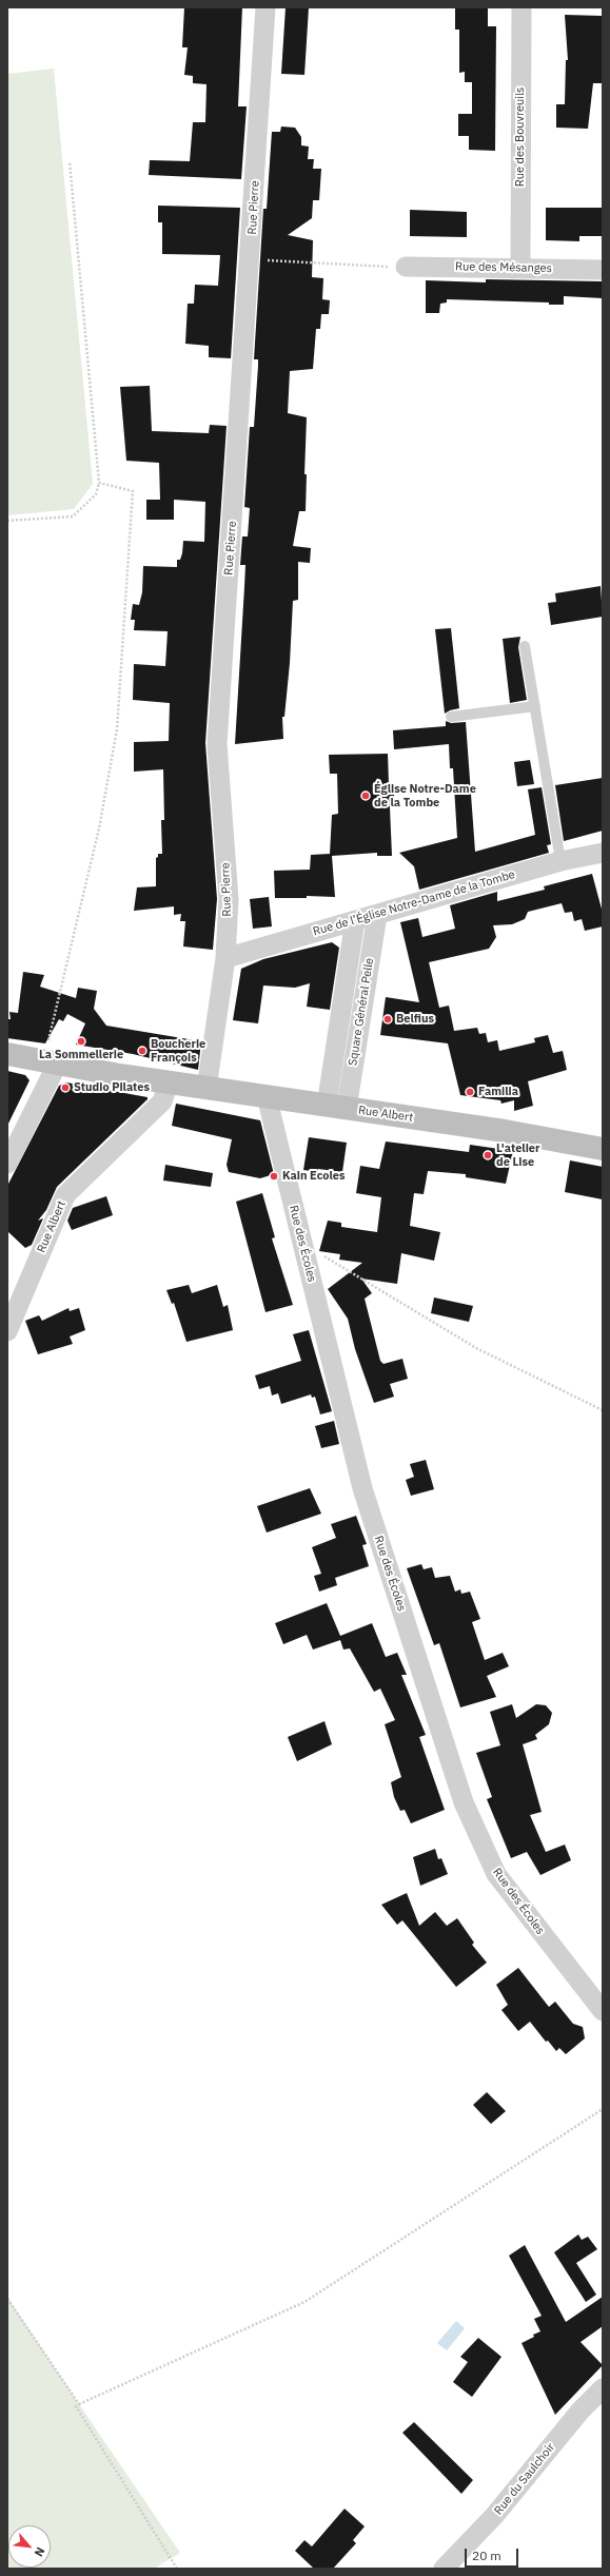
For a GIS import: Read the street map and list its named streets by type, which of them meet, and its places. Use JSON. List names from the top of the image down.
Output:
{
  "streets": {
    "street": [
      "Rue des Bouvreuils",
      "Rue Pierre",
      "Rue des Mésanges",
      "Rue de l’Église Notre-Dame de la Tombe",
      "Square Général Pelle",
      "Rue Albert",
      "Rue des Écoles",
      "Rue du Saulchoir"
    ]
  },
  "crossings": [
    ["Rue des Bouvreuils", "Rue des Mésanges"],
    ["Rue Pierre", "Rue de l’Église Notre-Dame de la Tombe"],
    ["Rue Pierre", "Rue Albert"],
    ["Rue de l’Église Notre-Dame de la Tombe", "Square Général Pelle"],
    ["Square Général Pelle", "Rue Albert"],
    ["Rue Albert", "Rue des Écoles"]
  ],
  "places": [
    "Église Notre-Dame de la Tombe",
    "Belfius",
    "La Sommellerie",
    "Boucherie François",
    "Studio Pilates",
    "Familia",
    "L'atelier de Lise",
    "Kain Ecoles"
  ],
  "scale_bar": "20 m",
  "north": "bottom right"
}
